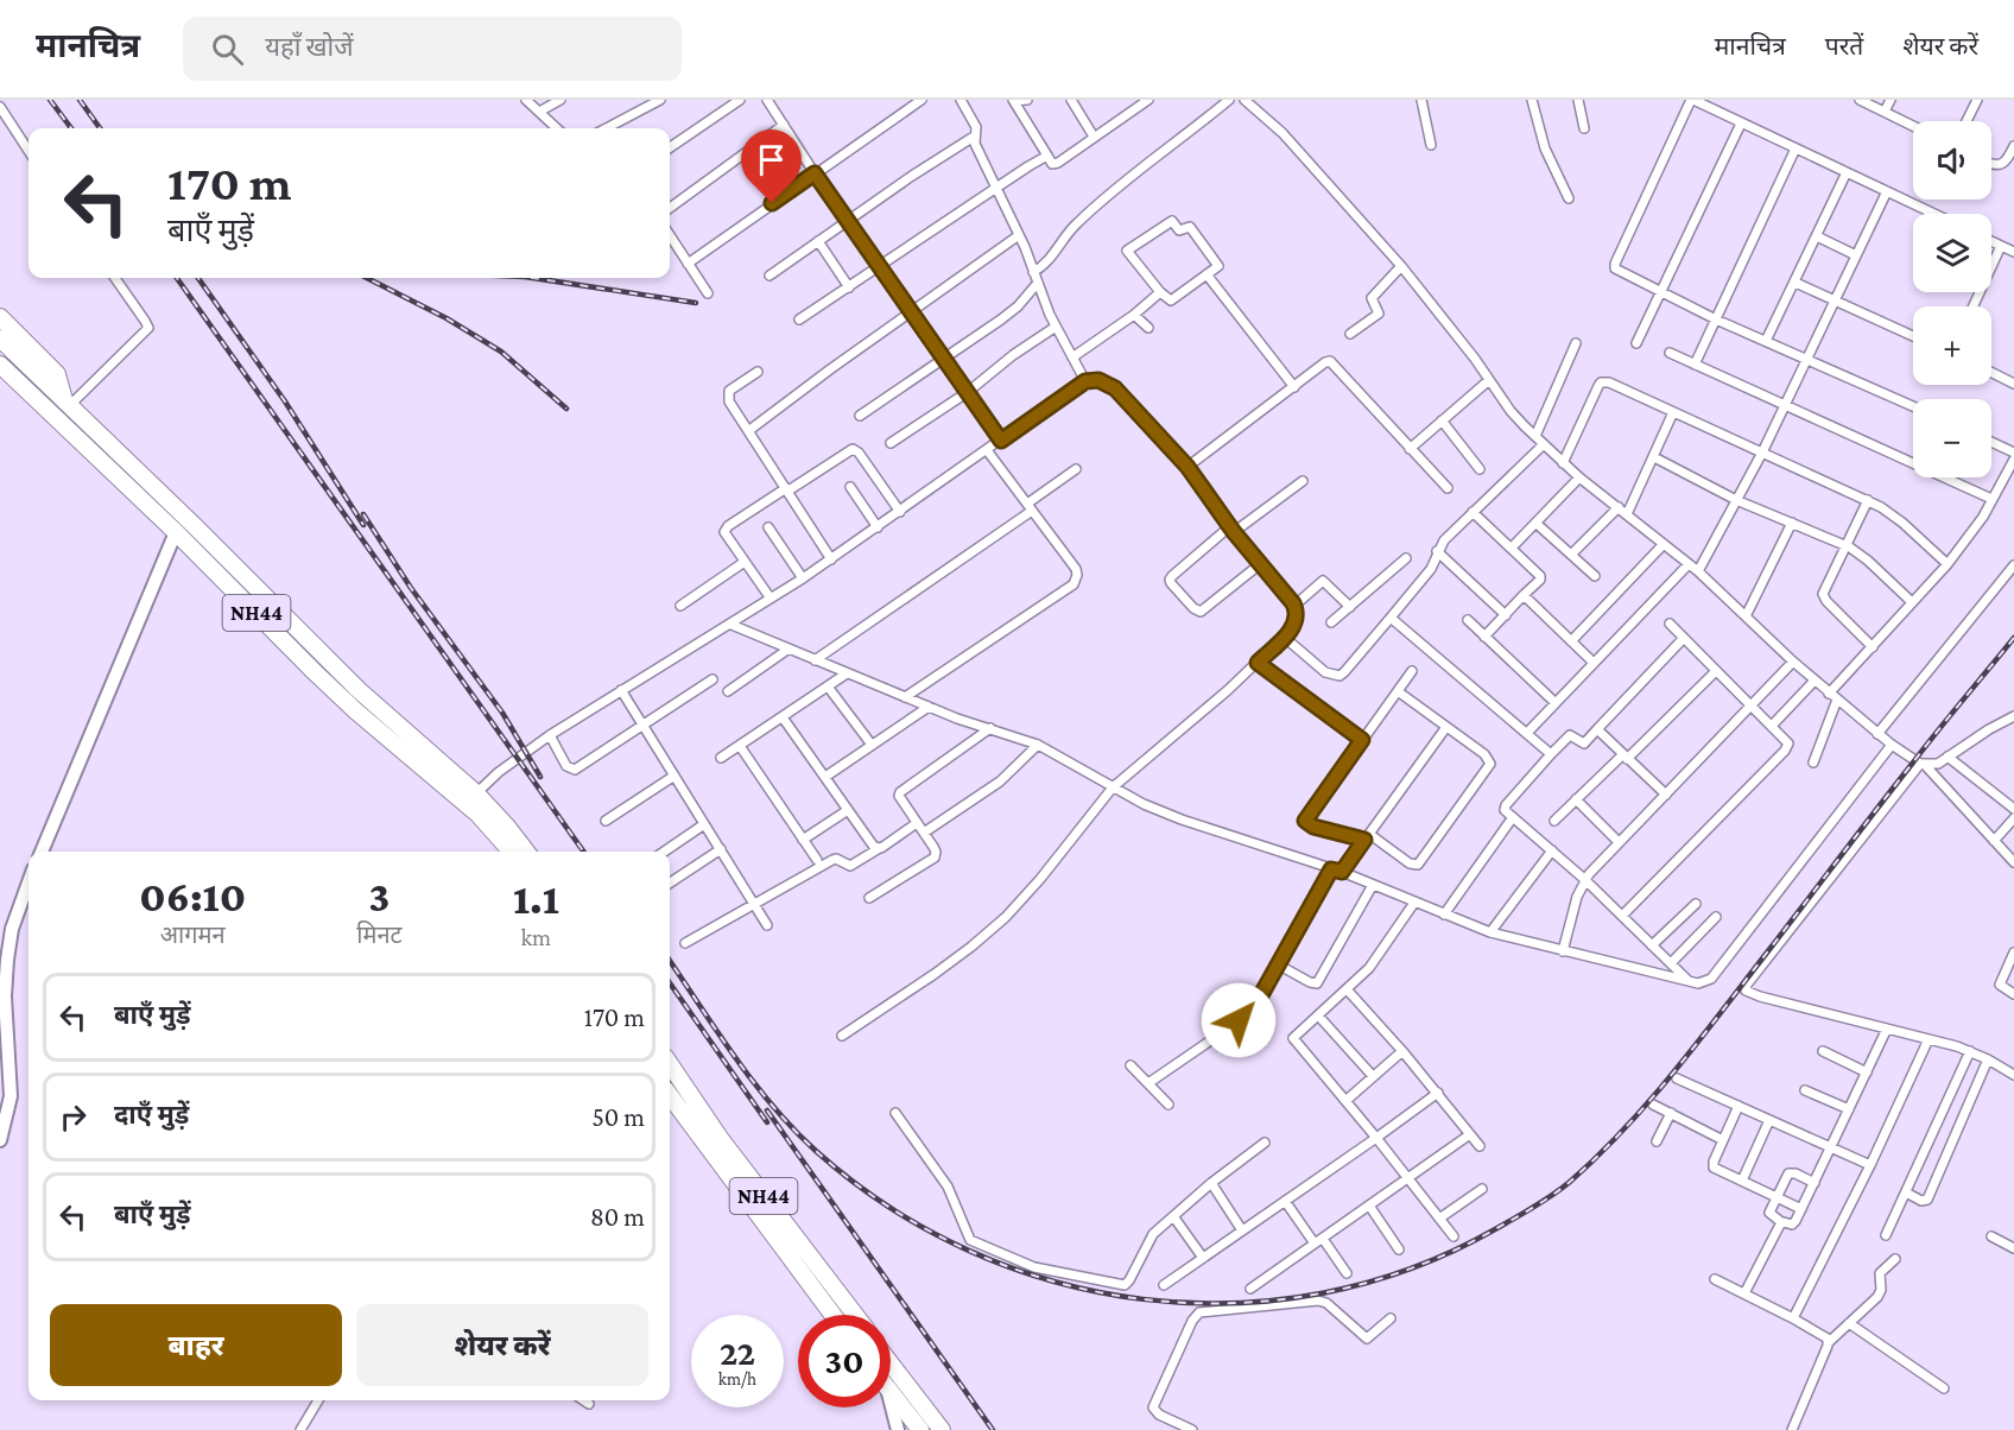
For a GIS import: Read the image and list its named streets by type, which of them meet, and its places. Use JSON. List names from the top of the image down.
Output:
{
  "streets": {
    "highway": ["NH44"]
  },
  "page": {
    "header": "मानचित्र",
    "search": "यहाँ खोजें",
    "nav": ["मानचित्र", "परतें", "शेयर करें"],
    "map_buttons": ["+", "−"],
    "turn": ["170 m", "बाएँ मुड़ें"],
    "eta": [
      "06:10",
      "आगमन",
      "3",
      "मिनट",
      "1.1",
      "km"
    ],
    "list": [
      {
        "name": "बाएँ मुड़ें",
        "value": "170 m"
      },
      {
        "name": "दाएँ मुड़ें",
        "value": "50 m"
      },
      {
        "name": "बाएँ मुड़ें",
        "value": "80 m"
      }
    ],
    "buttons": ["बाहर", "शेयर करें"],
    "speed": "22 km/h",
    "limit": "30"
  }
}
